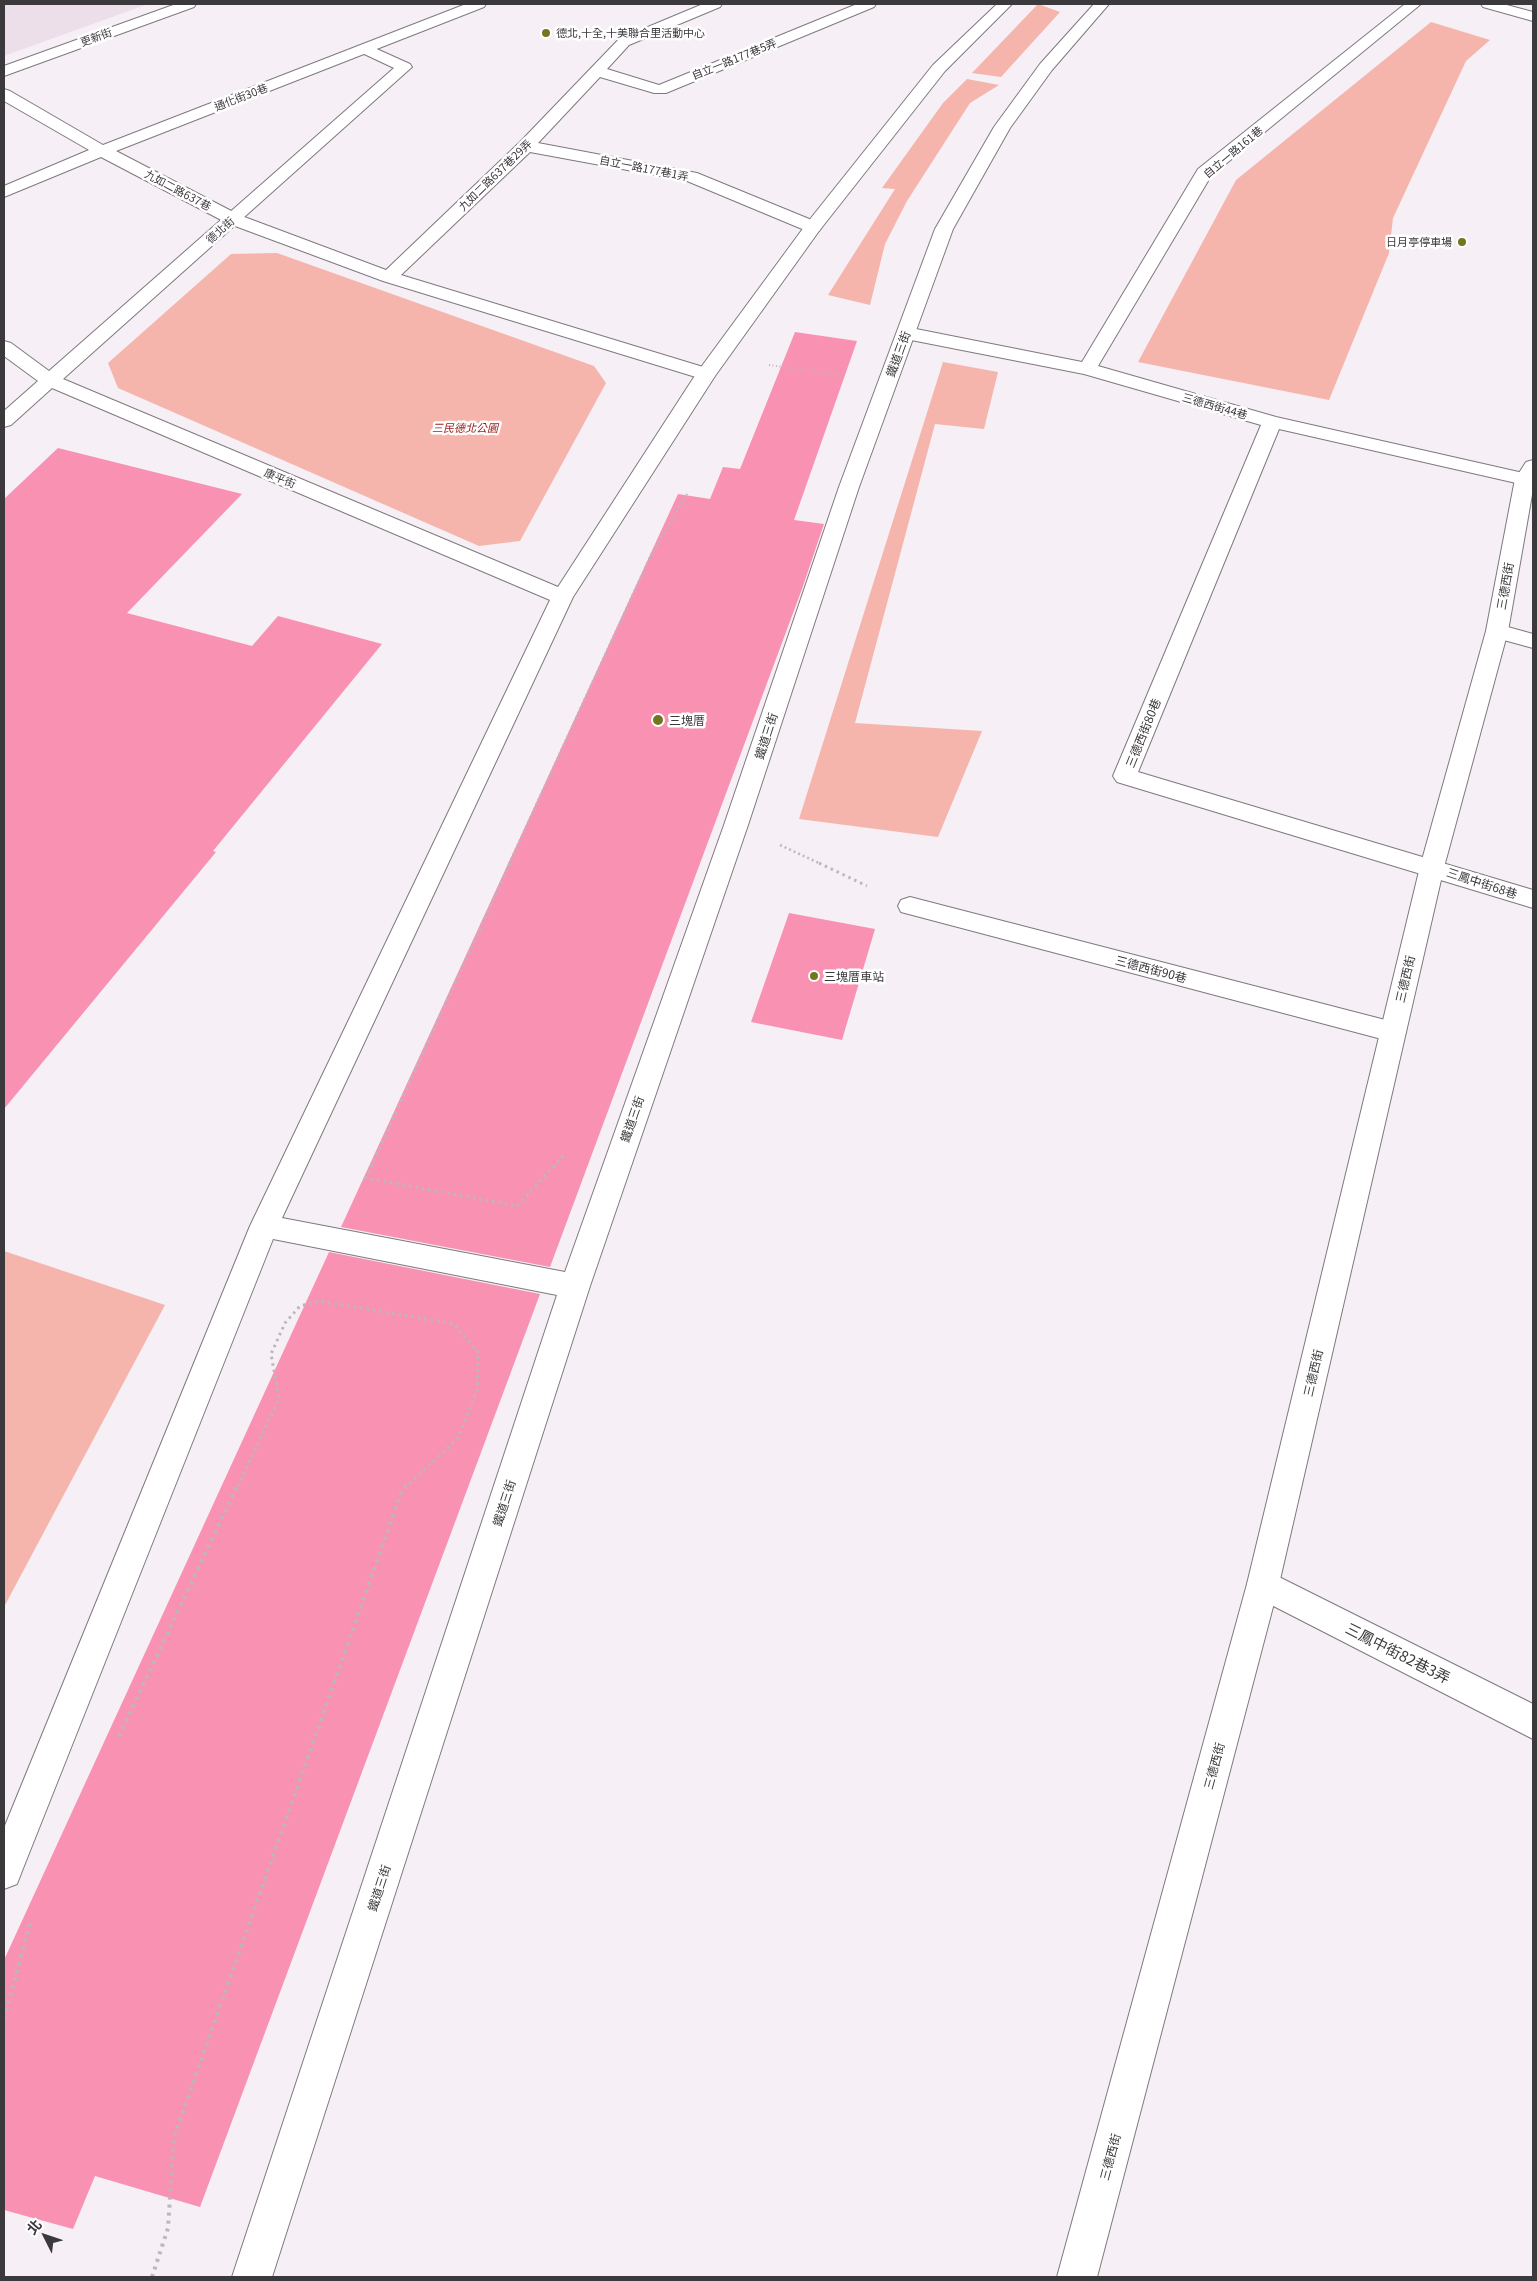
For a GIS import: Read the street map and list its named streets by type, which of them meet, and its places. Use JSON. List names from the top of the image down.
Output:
{
  "streets": {
    "street": [
      "更新街",
      "自立一路177巷5弄",
      "通化街30巷",
      "自立一路161巷",
      "自立一路177巷1弄",
      "九如二路637巷29弄",
      "九如二路637巷",
      "德北街",
      "鐵道三街",
      "三德西街44巷",
      "康平街",
      "三德西街",
      "三德西街80巷",
      "三鳳中街68巷",
      "三德西街90巷",
      "三鳳中街82巷3弄"
    ]
  },
  "crossings": [
    ["自立一路177巷5弄", "九如二路637巷29弄"],
    ["通化街30巷", "九如二路637巷"],
    ["通化街30巷", "德北街"],
    ["自立一路161巷", "三德西街44巷"],
    ["自立一路177巷1弄", "九如二路637巷29弄"],
    ["九如二路637巷29弄", "九如二路637巷"],
    ["九如二路637巷", "德北街"],
    ["德北街", "康平街"],
    ["鐵道三街", "三德西街44巷"],
    ["三德西街44巷", "三德西街"],
    ["三德西街44巷", "三德西街80巷"],
    ["三德西街", "三德西街80巷"],
    ["三德西街", "三鳳中街68巷"],
    ["三德西街", "三德西街90巷"],
    ["三德西街", "三鳳中街82巷3弄"],
    ["三德西街80巷", "三鳳中街68巷"]
  ],
  "parks": ["三民德北公園"],
  "places": [
    "德北,十全,十美聯合里活動中心",
    "日月亭停車場",
    "三塊厝",
    "三塊厝車站"
  ],
  "north": "top left"
}
